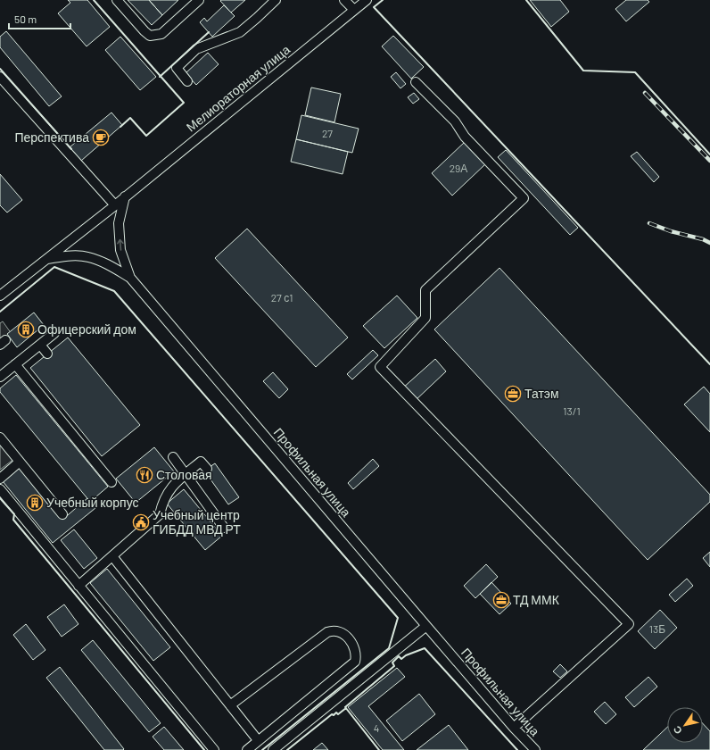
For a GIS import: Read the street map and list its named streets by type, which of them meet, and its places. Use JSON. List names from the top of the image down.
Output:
{
  "streets": {
    "street": ["Мелиораторная улица", "Профильная улица"]
  },
  "crossings": [
    ["Мелиораторная улица", "Профильная улица"]
  ],
  "places": {
    "cafe": ["Перспектива"],
    "building": ["Офицерский дом", "Учебный корпус"],
    "office": ["Татэм", "ТД ММК"],
    "restaurant": ["Столовая"],
    "public building": ["Учебный центр ГИБДД МВД РТ"]
  },
  "house_numbers": [
    "27",
    "29А",
    "27 с1",
    "13/1",
    "13Б",
    "4"
  ],
  "scale_bar": "50 m",
  "north": "bottom left"
}
